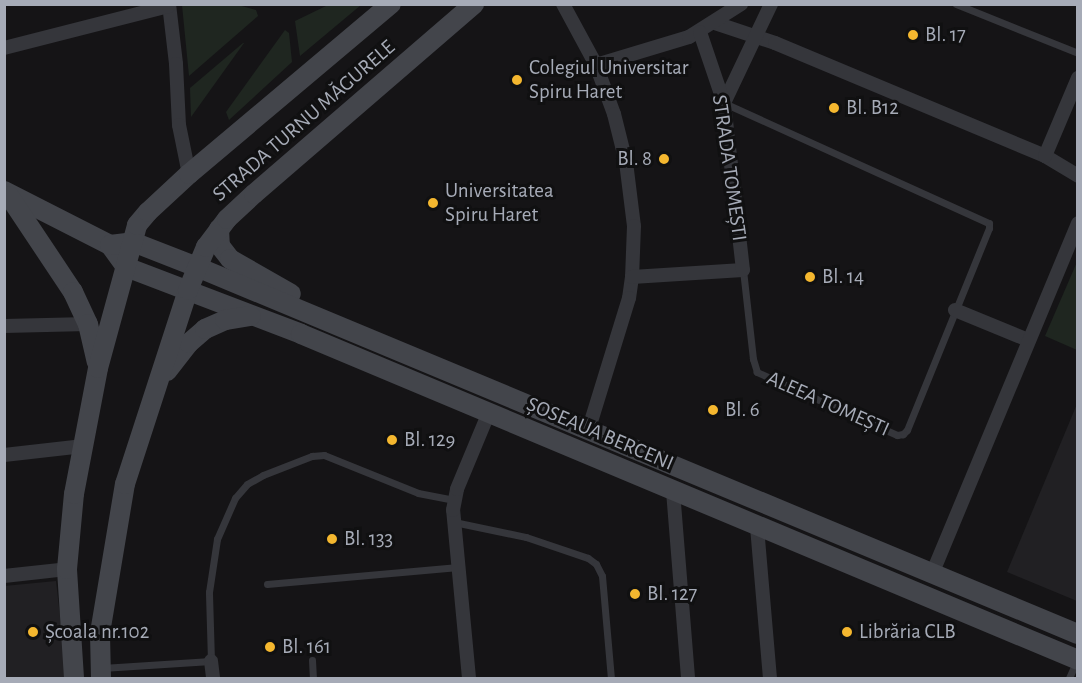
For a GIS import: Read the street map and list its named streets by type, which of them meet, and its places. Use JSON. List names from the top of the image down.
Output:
{
  "streets": {
    "main road": ["STRADA TURNU MĂGURELE", "ȘOSEAUA BERCENI"],
    "street": ["STRADA TOMEȘTI"],
    "lane": ["ALEEA TOMEȘTI"]
  },
  "crossings": [
    ["STRADA TURNU MĂGURELE", "ȘOSEAUA BERCENI"],
    ["STRADA TOMEȘTI", "ALEEA TOMEȘTI"]
  ],
  "places": [
    "Bl. 17",
    "Colegiul Universitar Spiru Haret",
    "Bl. B12",
    "Bl. 8",
    "Universitatea Spiru Haret",
    "Bl. 14",
    "Bl. 6",
    "Bl. 129",
    "Bl. 133",
    "Bl. 127",
    "Școala nr.102",
    "Librăria CLB",
    "Bl. 161"
  ]
}
